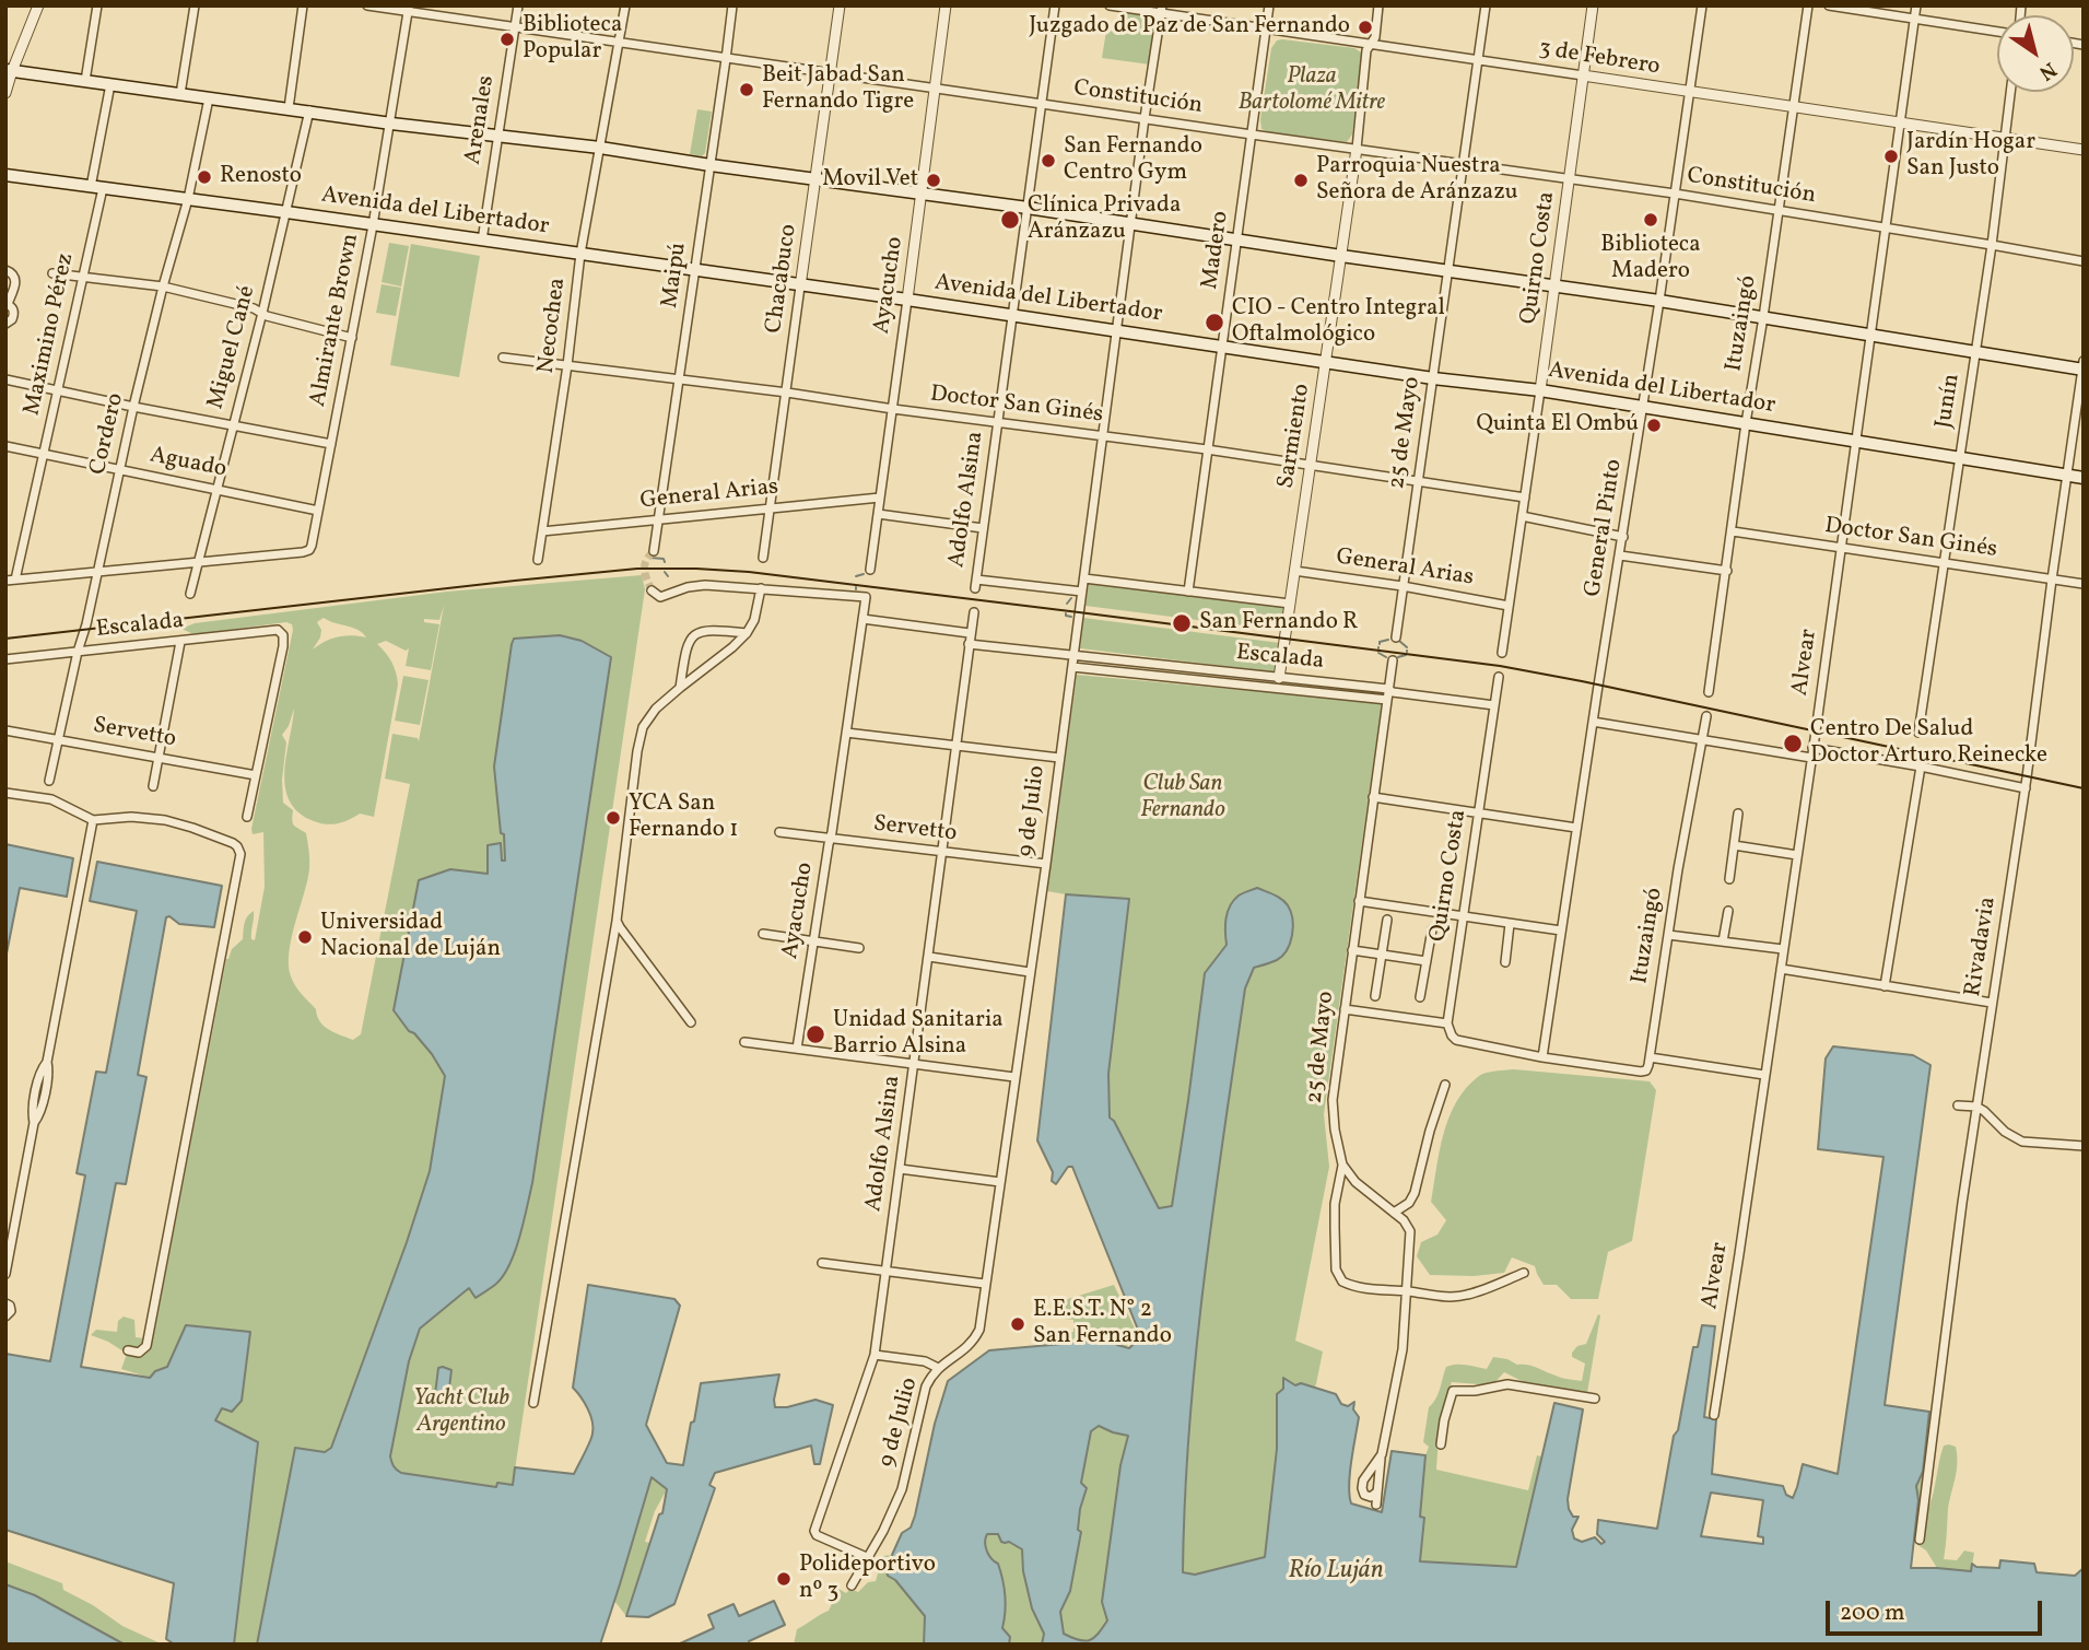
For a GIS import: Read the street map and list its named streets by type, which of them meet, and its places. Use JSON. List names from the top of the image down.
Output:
{
  "streets": {
    "main road": ["Avenida del Libertador"],
    "street": [
      "3 de Febrero",
      "Constitución",
      "Arenales",
      "Madero",
      "Quirno Costa",
      "Maipú",
      "Chacabuco",
      "Ayacucho",
      "Almirante Brown",
      "Ituzaingó",
      "Necochea",
      "Maximino Pérez",
      "Miguel Cané",
      "Junín",
      "Doctor San Ginés",
      "25 de Mayo",
      "Cordero",
      "Sarmiento",
      "Aguado",
      "General Arias",
      "Adolfo Alsina",
      "General Pinto",
      "Escalada",
      "Alvear",
      "Servetto",
      "9 de Julio",
      "Rivadavia"
    ]
  },
  "crossings": [
    ["3 de Febrero", "Madero"],
    ["3 de Febrero", "Quirno Costa"],
    ["3 de Febrero", "Ituzaingó"],
    ["3 de Febrero", "Junín"],
    ["3 de Febrero", "25 de Mayo"],
    ["3 de Febrero", "Sarmiento"],
    ["3 de Febrero", "General Pinto"],
    ["3 de Febrero", "Alvear"],
    ["3 de Febrero", "9 de Julio"],
    ["Constitución", "Arenales"],
    ["Constitución", "Madero"],
    ["Constitución", "Quirno Costa"],
    ["Constitución", "Maipú"],
    ["Constitución", "Chacabuco"],
    ["Constitución", "Ayacucho"],
    ["Constitución", "Almirante Brown"],
    ["Constitución", "Ituzaingó"],
    ["Constitución", "Necochea"],
    ["Constitución", "Junín"],
    ["Constitución", "25 de Mayo"],
    ["Constitución", "Sarmiento"],
    ["Constitución", "Adolfo Alsina"],
    ["Constitución", "General Pinto"],
    ["Constitución", "Alvear"],
    ["Constitución", "9 de Julio"],
    ["Arenales", "Avenida del Libertador"],
    ["Avenida del Libertador", "Madero"],
    ["Avenida del Libertador", "Quirno Costa"],
    ["Avenida del Libertador", "Maipú"],
    ["Avenida del Libertador", "Chacabuco"],
    ["Avenida del Libertador", "Ayacucho"],
    ["Avenida del Libertador", "Almirante Brown"],
    ["Avenida del Libertador", "Ituzaingó"],
    ["Avenida del Libertador", "Necochea"],
    ["Avenida del Libertador", "Maximino Pérez"],
    ["Avenida del Libertador", "Miguel Cané"],
    ["Avenida del Libertador", "Junín"],
    ["Avenida del Libertador", "25 de Mayo"],
    ["Avenida del Libertador", "Cordero"],
    ["Avenida del Libertador", "Sarmiento"],
    ["Avenida del Libertador", "Adolfo Alsina"],
    ["Avenida del Libertador", "General Pinto"],
    ["Avenida del Libertador", "Alvear"],
    ["Avenida del Libertador", "9 de Julio"],
    ["Avenida del Libertador", "Rivadavia"],
    ["Madero", "Doctor San Ginés"],
    ["Quirno Costa", "Ituzaingó"],
    ["Quirno Costa", "Doctor San Ginés"],
    ["Quirno Costa", "General Arias"],
    ["Quirno Costa", "General Pinto"],
    ["Quirno Costa", "Escalada"],
    ["Maipú", "Doctor San Ginés"],
    ["Maipú", "General Arias"],
    ["Chacabuco", "Doctor San Ginés"],
    ["Chacabuco", "General Arias"],
    ["Ayacucho", "Doctor San Ginés"],
    ["Ayacucho", "General Arias"],
    ["Ayacucho", "Servetto"],
    ["Almirante Brown", "Miguel Cané"],
    ["Almirante Brown", "Aguado"],
    ["Ituzaingó", "Doctor San Ginés"],
    ["Ituzaingó", "General Pinto"],
    ["Necochea", "Doctor San Ginés"],
    ["Necochea", "General Arias"],
    ["Maximino Pérez", "Aguado"],
    ["Miguel Cané", "Aguado"],
    ["Junín", "Doctor San Ginés"],
    ["Doctor San Ginés", "25 de Mayo"],
    ["Doctor San Ginés", "Sarmiento"],
    ["Doctor San Ginés", "Adolfo Alsina"],
    ["Doctor San Ginés", "Alvear"],
    ["Doctor San Ginés", "9 de Julio"],
    ["Doctor San Ginés", "Rivadavia"],
    ["25 de Mayo", "General Arias"],
    ["25 de Mayo", "Escalada"],
    ["Cordero", "Aguado"],
    ["Cordero", "Escalada"],
    ["Cordero", "Servetto"],
    ["Sarmiento", "General Arias"],
    ["Sarmiento", "Escalada"],
    ["Adolfo Alsina", "Escalada"],
    ["Adolfo Alsina", "Servetto"],
    ["Adolfo Alsina", "9 de Julio"],
    ["Escalada", "Servetto"],
    ["Escalada", "9 de Julio"],
    ["Servetto", "9 de Julio"]
  ],
  "water": ["Río Luján"],
  "parks": ["Plaza Bartolomé Mitre", "Club San Fernando", "Yacht Club Argentino"],
  "places": [
    "Juzgado de Paz de San Fernando",
    "Biblioteca Popular",
    "Beit Jabad San Fernando Tigre",
    "Jardín Hogar San Justo",
    "San Fernando Centro Gym",
    "Renosto",
    "Movil Vet",
    "Parroquia Nuestra Señora de Aránzazu",
    "Clínica Privada Aránzazu",
    "Biblioteca Madero",
    "CIO - Centro Integral Oftalmológico",
    "Quinta El Ombú",
    "San Fernando R",
    "Centro De Salud Doctor Arturo Reinecke",
    "YCA San Fernando 1",
    "Universidad Nacional de Luján",
    "Unidad Sanitaria Barrio Alsina",
    "E.E.S.T. N° 2 San Fernando",
    "Polideportivo nº 3"
  ],
  "scale_bar": "200 m",
  "north": "bottom right"
}
